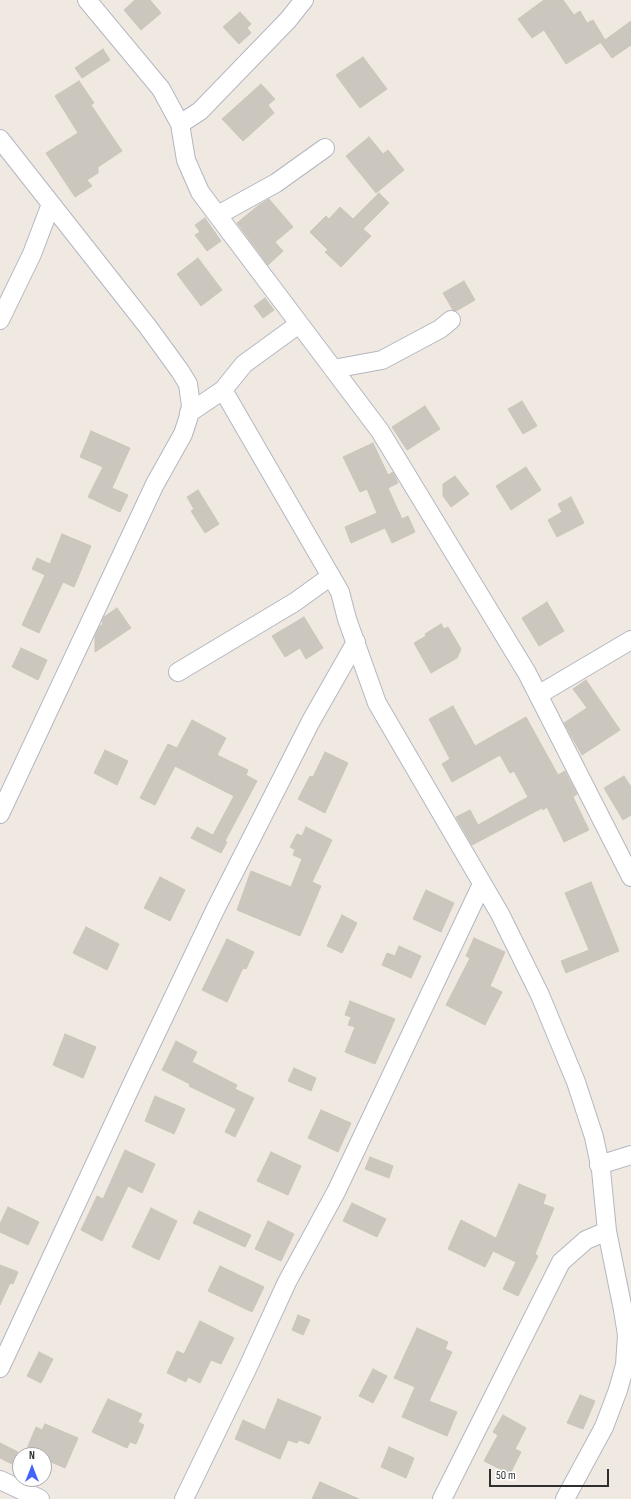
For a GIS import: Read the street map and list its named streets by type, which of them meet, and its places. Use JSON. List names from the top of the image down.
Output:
{
  "scale_bar": "50 m",
  "north": "top"
}
